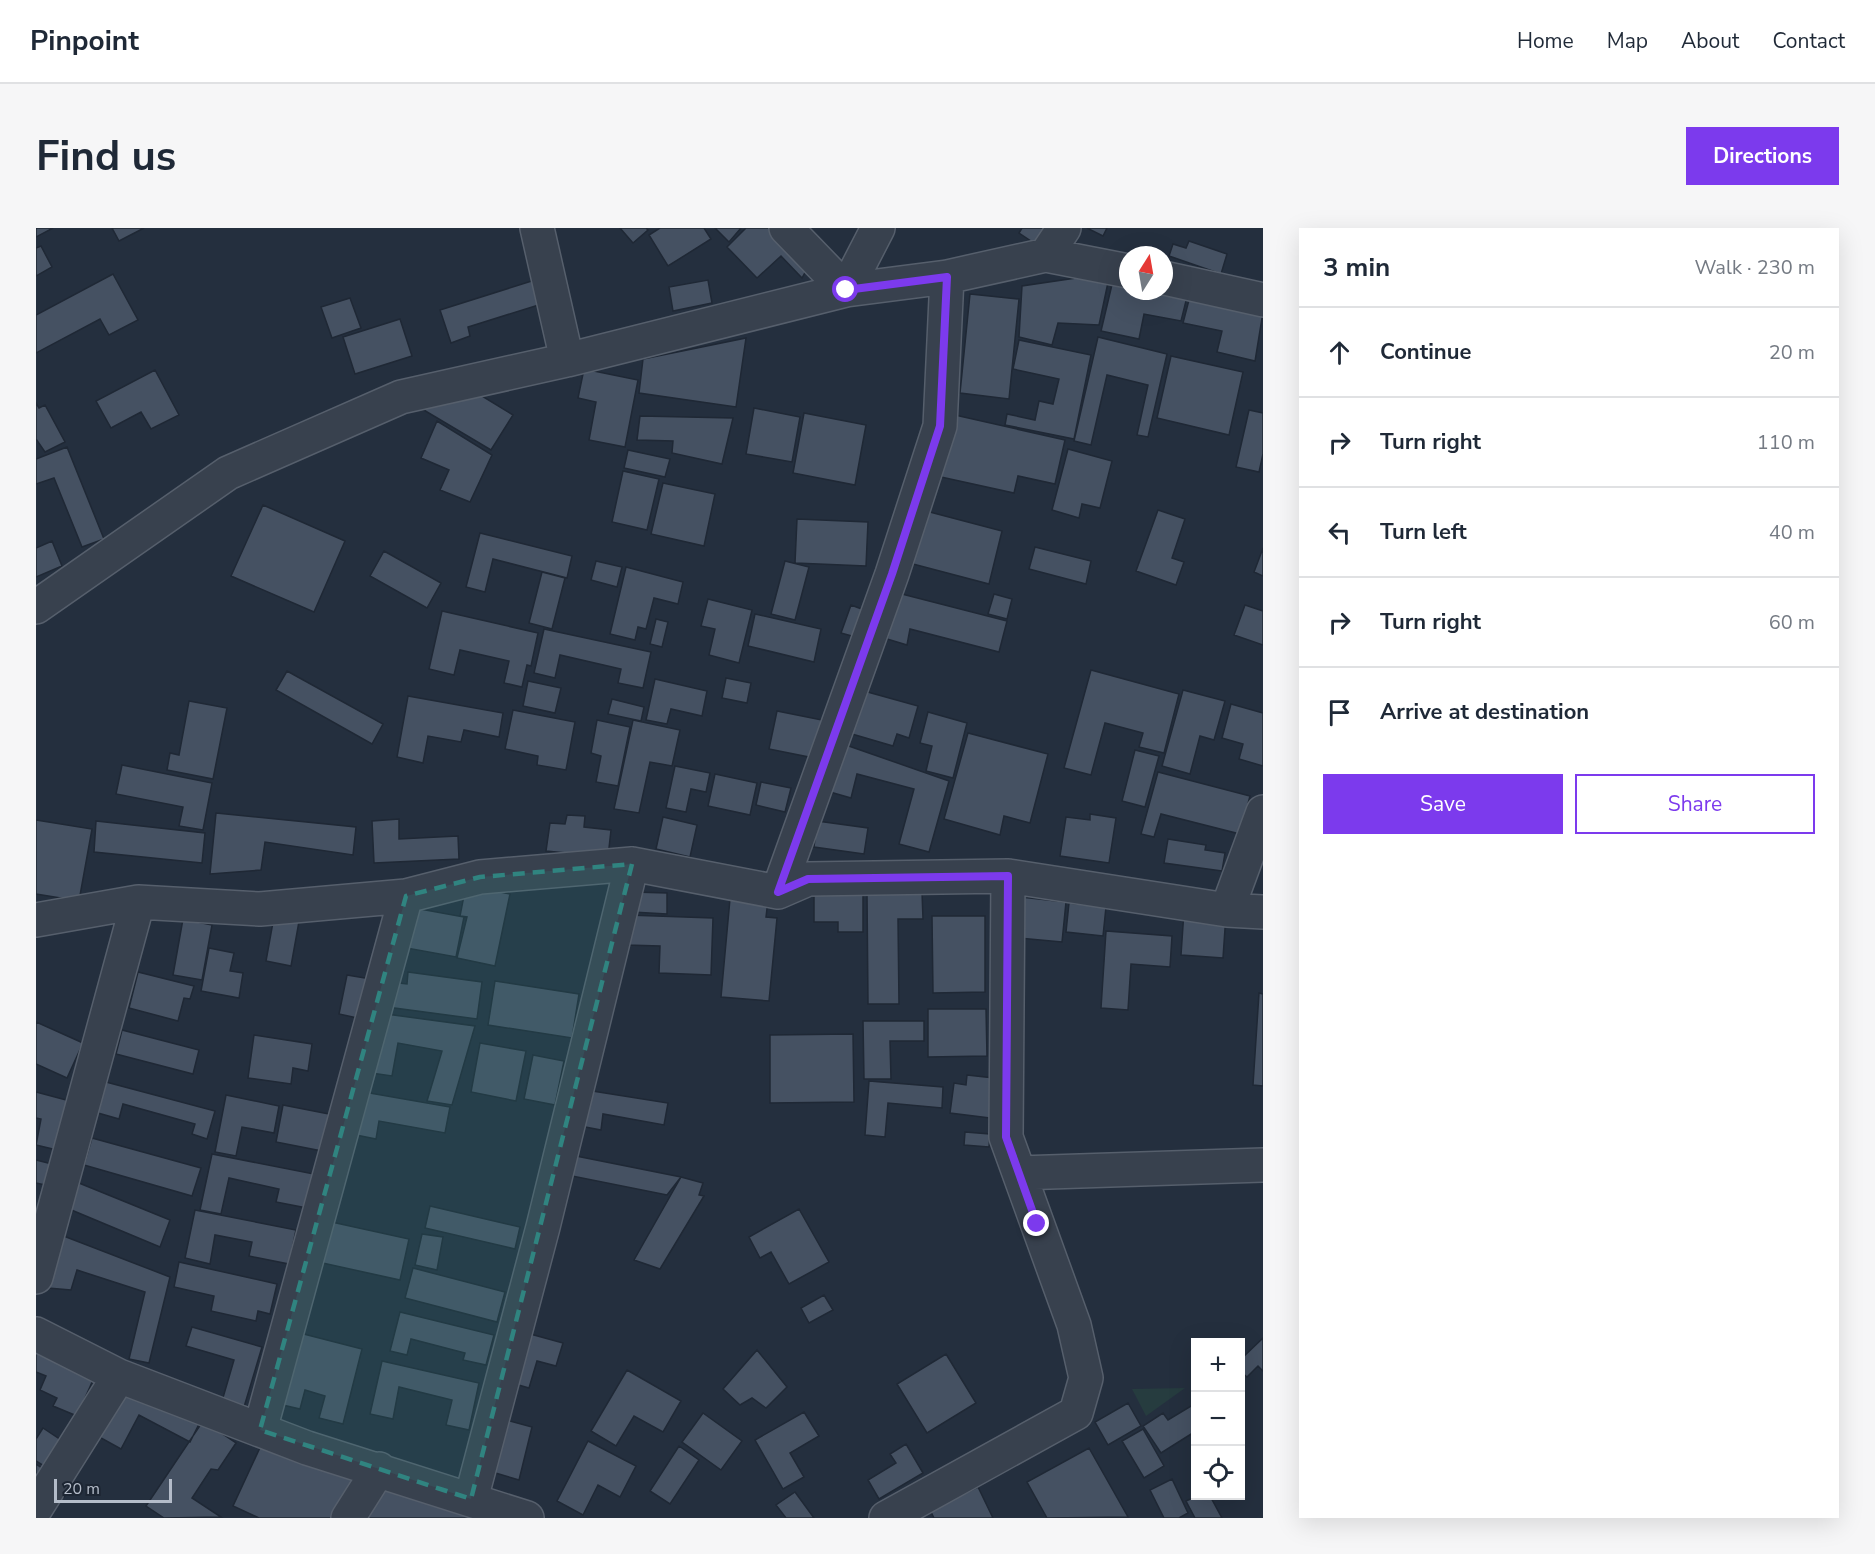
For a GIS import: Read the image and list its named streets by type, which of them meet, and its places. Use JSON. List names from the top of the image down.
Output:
{
  "scale_bar": "20 m",
  "north": "top",
  "page": {
    "header": "Pinpoint",
    "nav": [
      "Home",
      "Map",
      "About",
      "Contact"
    ],
    "buttons": [
      "Directions",
      ["Save", "Share"]
    ],
    "title": "Find us",
    "heading": ["3 min", "Walk · 230 m"],
    "list": [
      ["Continue", "20 m"],
      ["Turn right", "110 m"],
      ["Turn left", "40 m"],
      ["Turn right", "60 m"],
      "Arrive at destination"
    ],
    "map_buttons": ["+", "−"],
    "scale": "20 m"
  }
}
